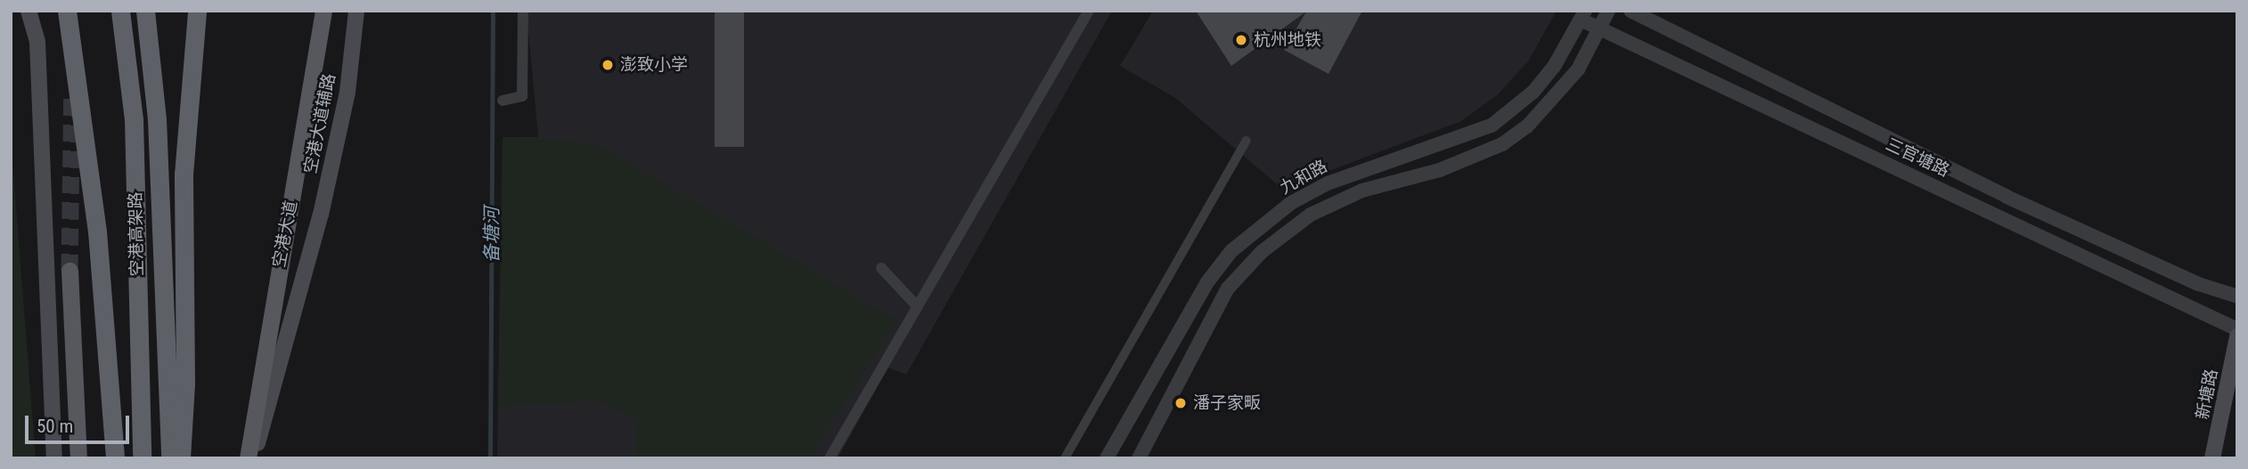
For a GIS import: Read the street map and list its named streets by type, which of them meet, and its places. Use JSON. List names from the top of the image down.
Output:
{
  "streets": {
    "highway": ["空港高架路"],
    "main road": ["空港大道辅路", "空港大道", "新塘路"],
    "street": ["三官塘路", "九和路"]
  },
  "crossings": [
    ["三官塘路", "九和路"]
  ],
  "water": ["备塘河"],
  "places": ["杭州地铁", "澎致小学", "潘子家畈"],
  "scale_bar": "50 m"
}
